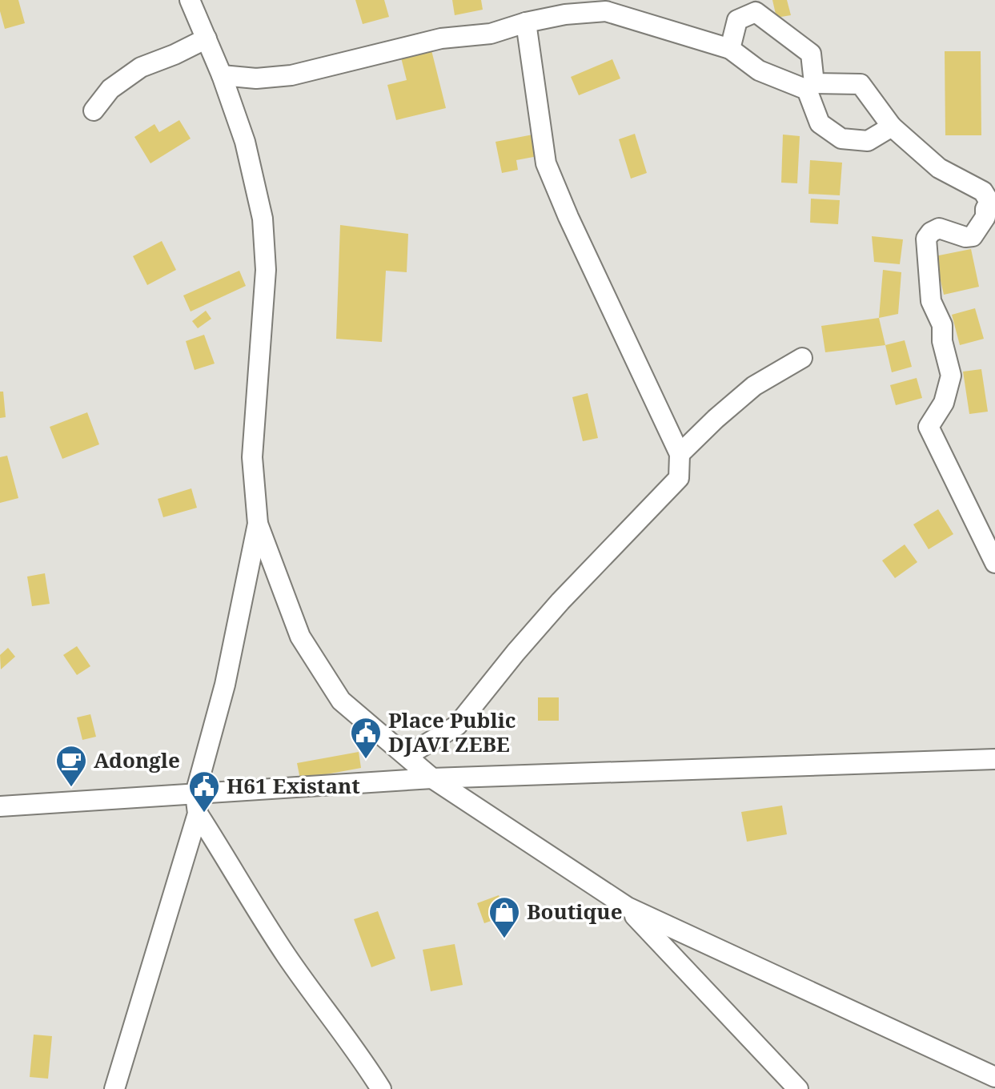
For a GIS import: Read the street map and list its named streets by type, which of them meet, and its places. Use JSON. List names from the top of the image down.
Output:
{
  "places": {
    "public building": ["Place Public DJAVI ZEBE", "H61 Existant"],
    "cafe": ["Adongle"],
    "shop": ["Boutique"]
  }
}
